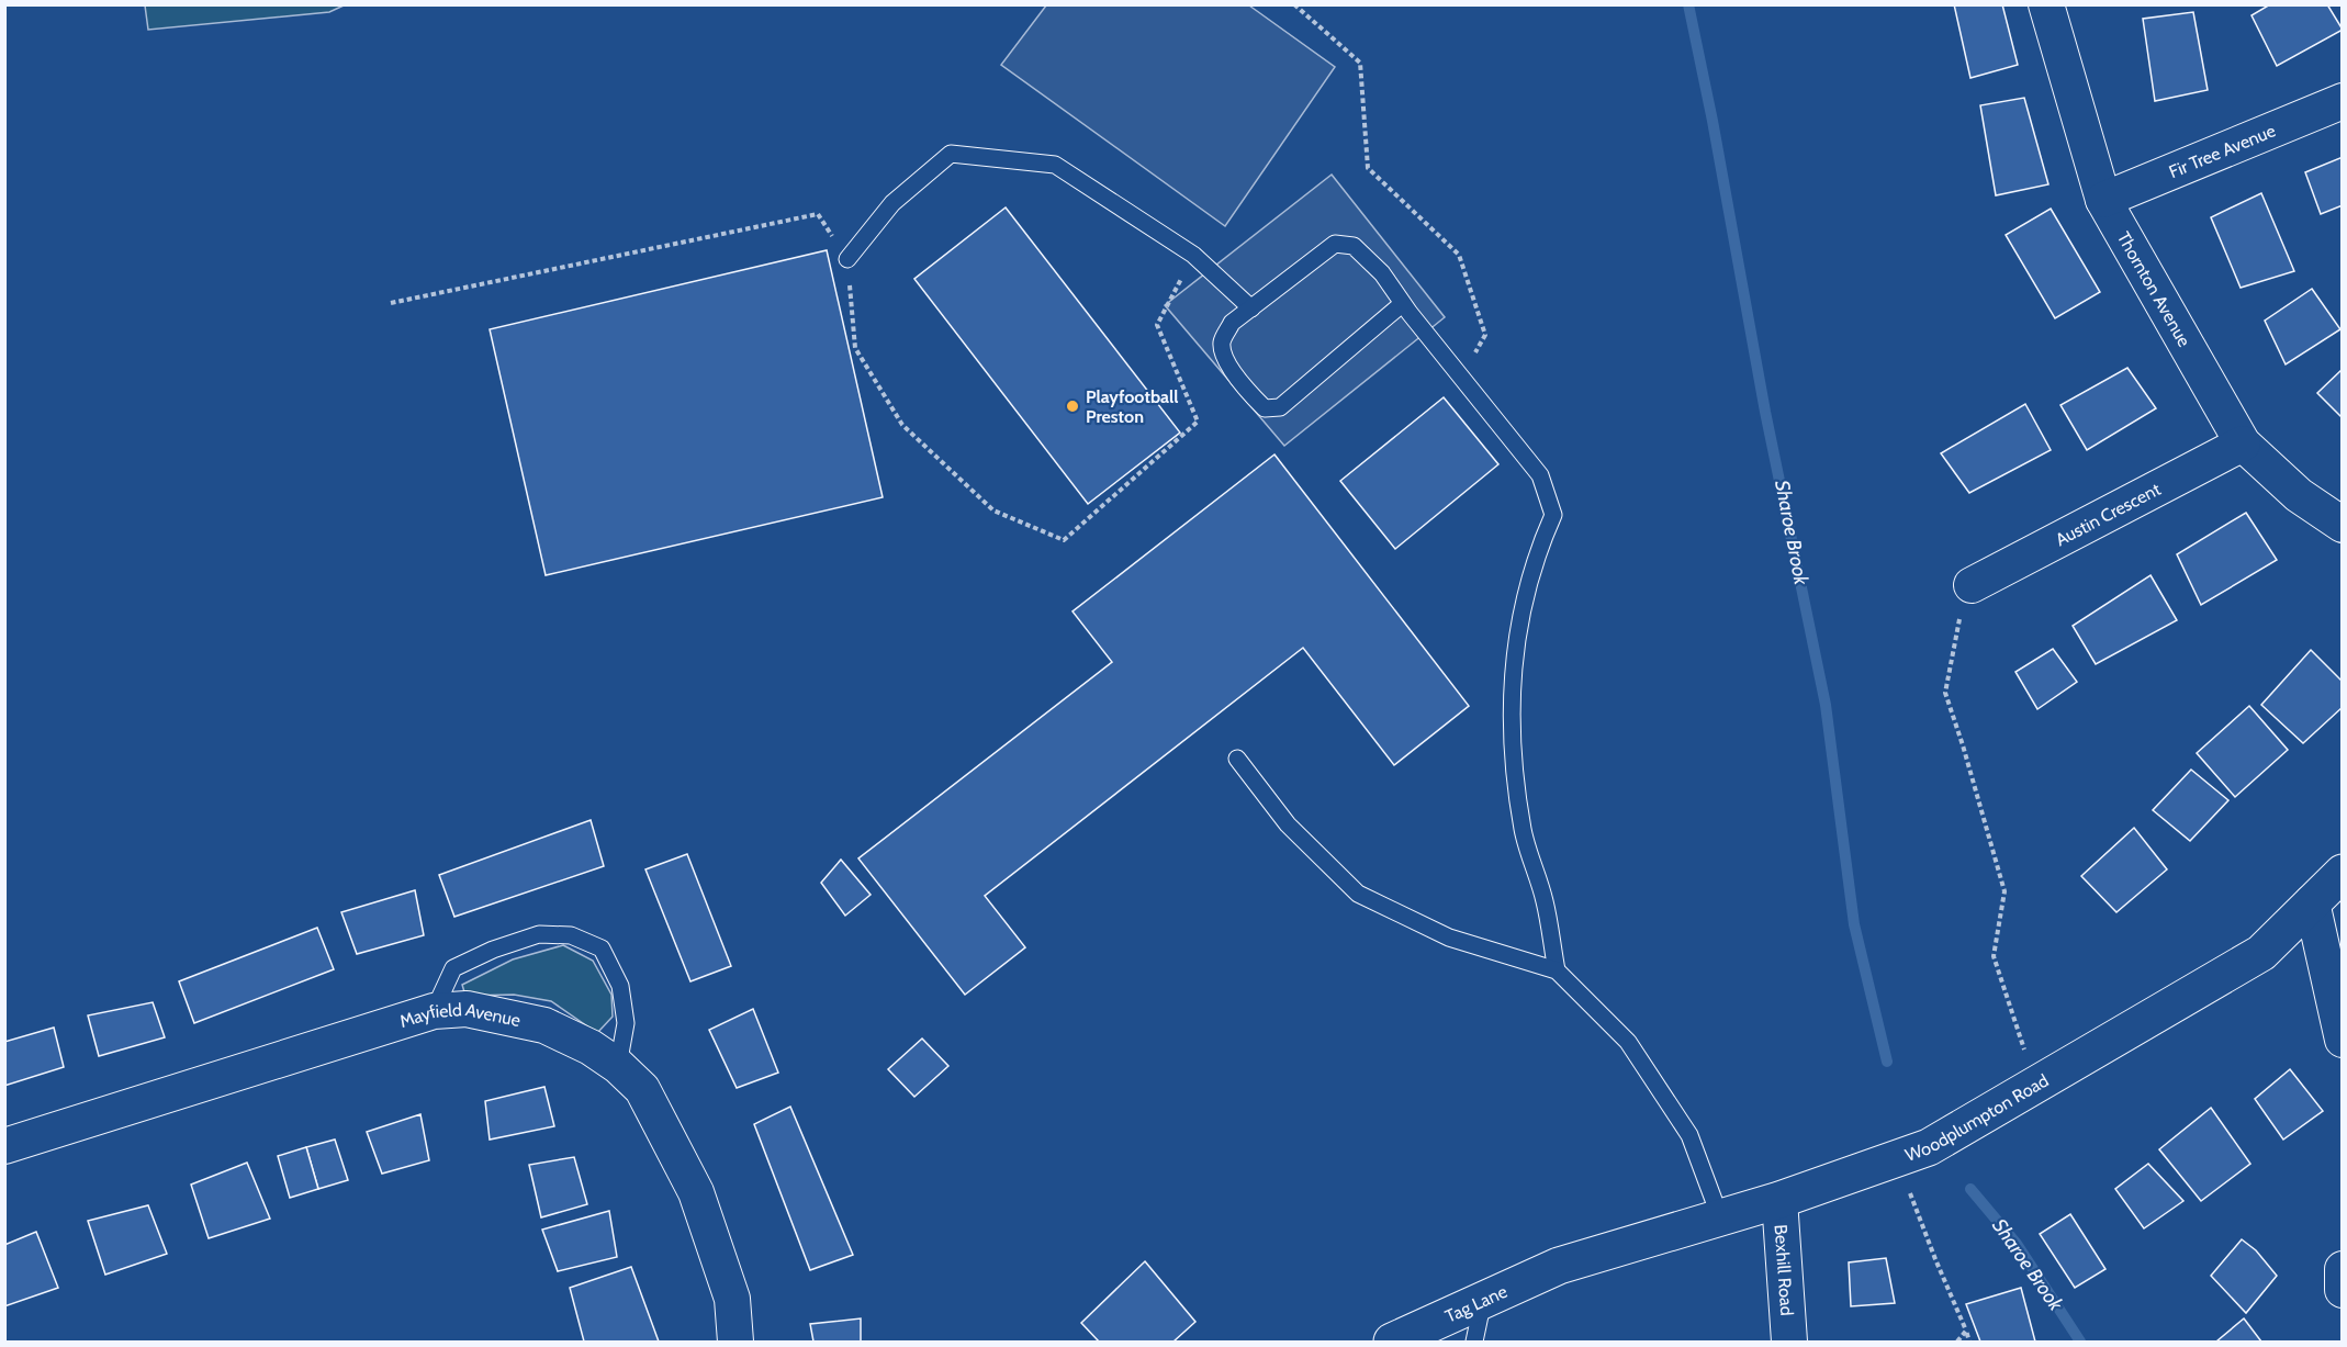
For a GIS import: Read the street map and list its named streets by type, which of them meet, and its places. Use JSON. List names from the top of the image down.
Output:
{
  "streets": {
    "main road": ["Woodplumpton Road", "Tag Lane"],
    "street": [
      "Fir Tree Avenue",
      "Thornton Avenue",
      "Austin Crescent",
      "Mayfield Avenue",
      "Bexhill Road"
    ]
  },
  "crossings": [
    ["Fir Tree Avenue", "Thornton Avenue"],
    ["Thornton Avenue", "Austin Crescent"],
    ["Woodplumpton Road", "Bexhill Road"],
    ["Woodplumpton Road", "Tag Lane"]
  ],
  "water": ["Sharoe Brook"],
  "places": ["Playfootball Preston"]
}
